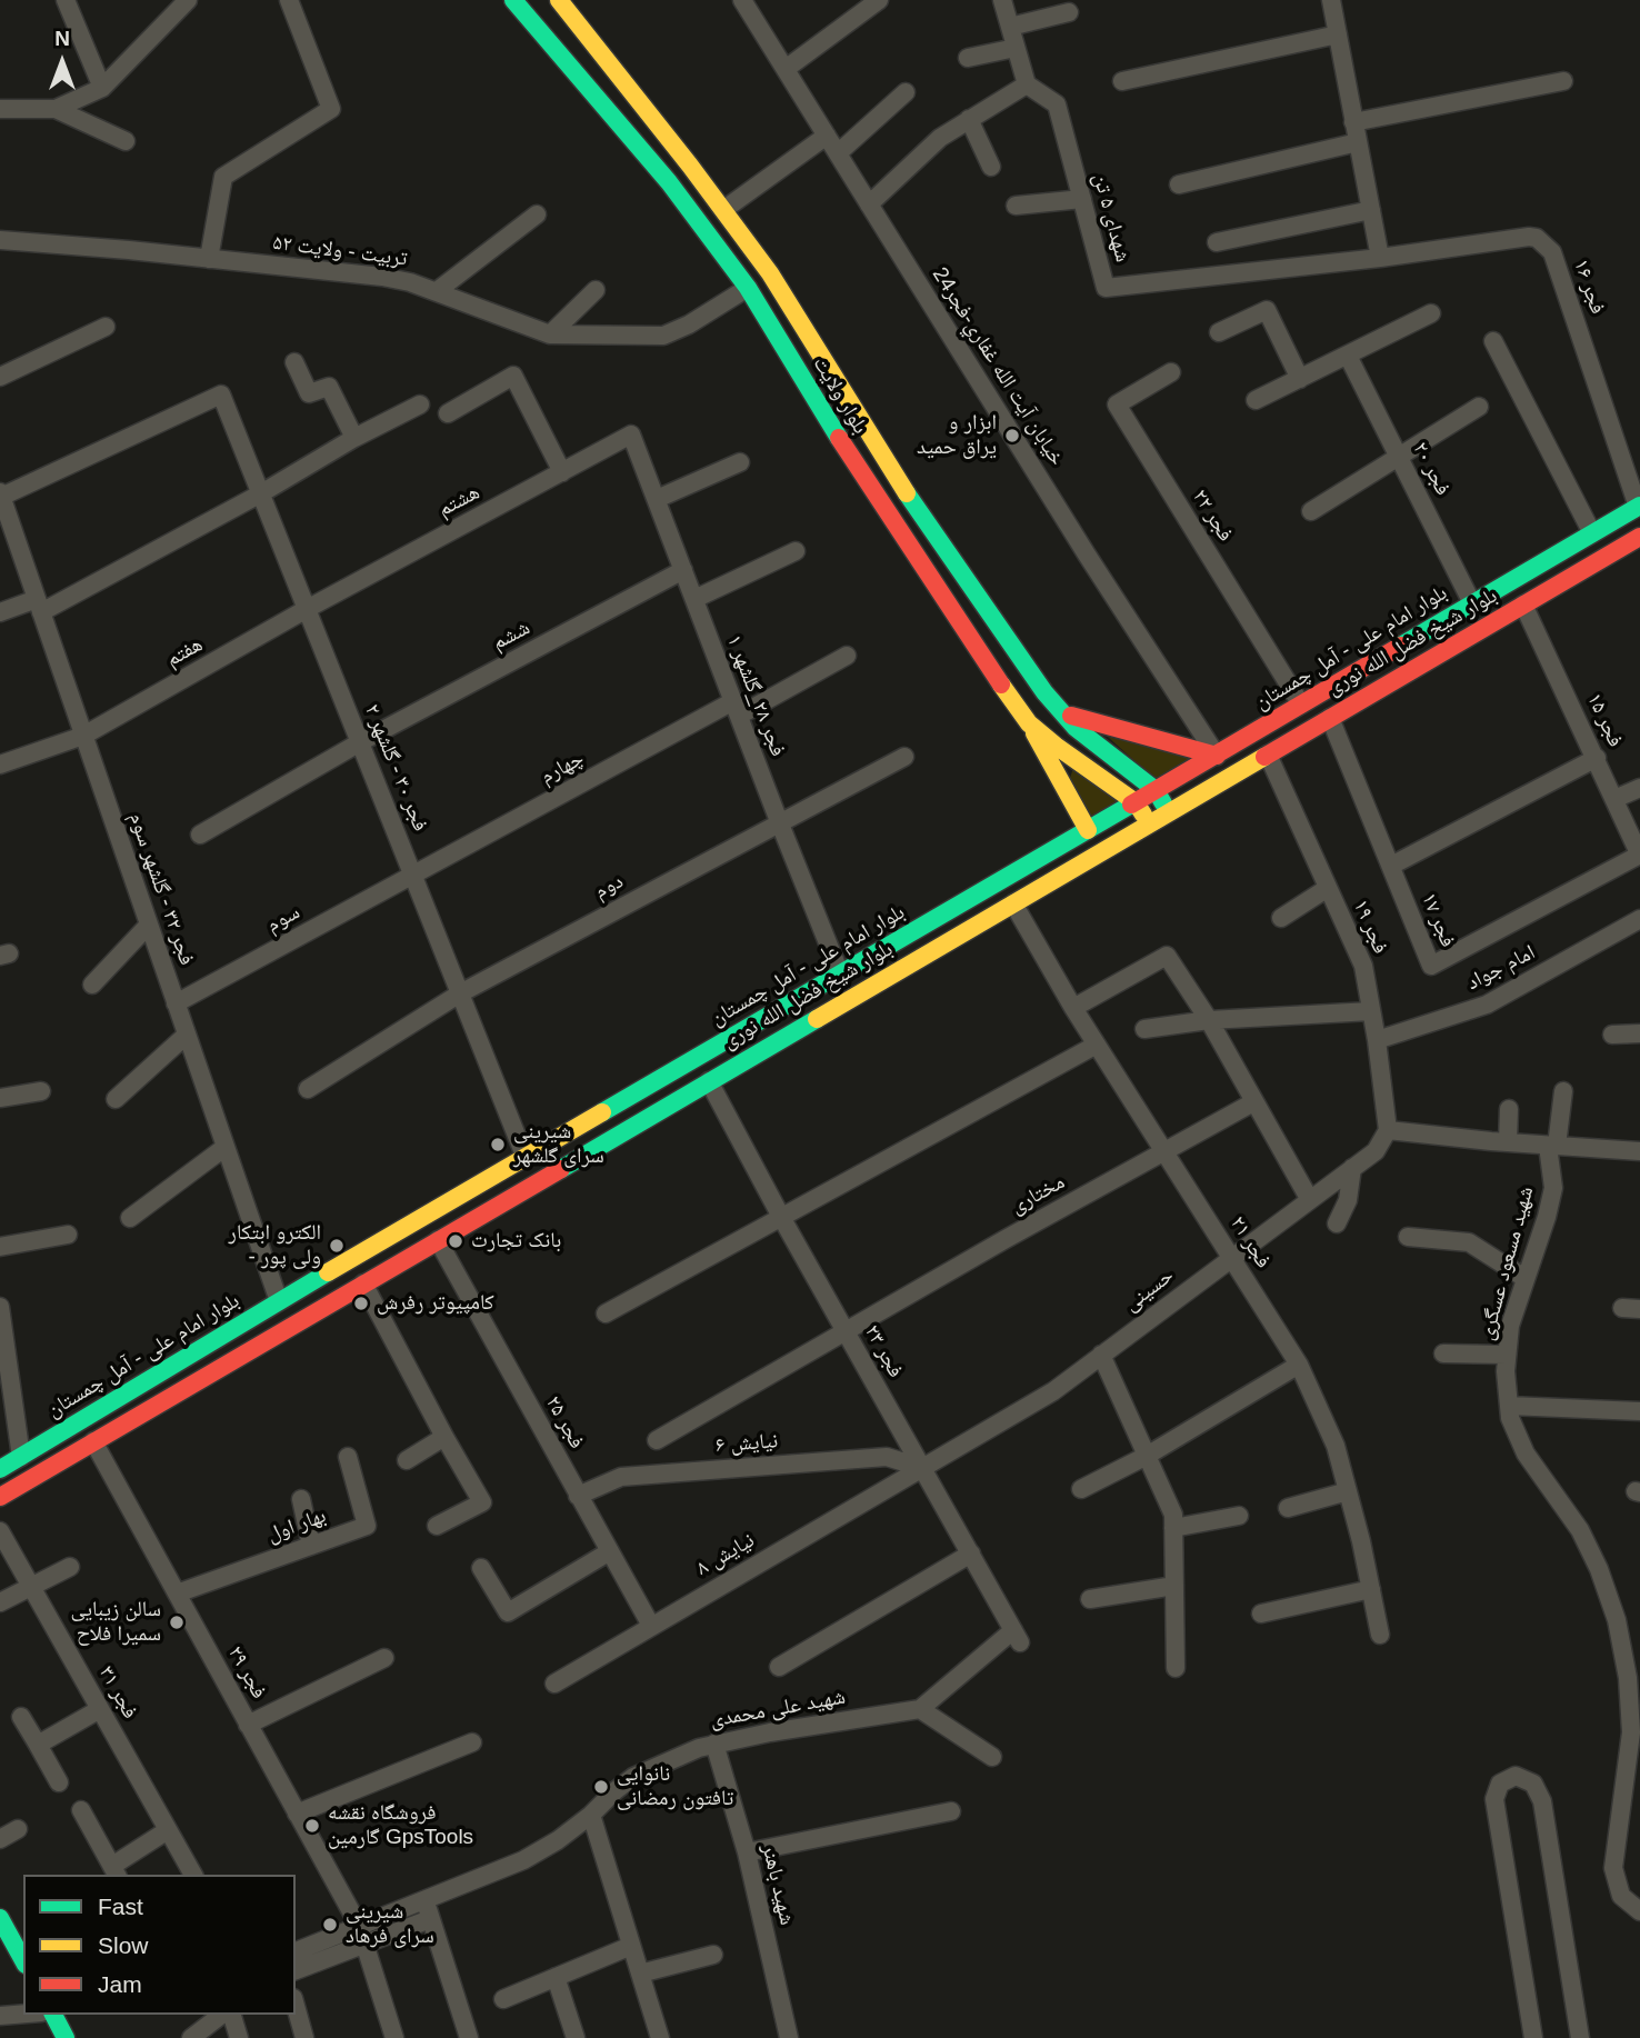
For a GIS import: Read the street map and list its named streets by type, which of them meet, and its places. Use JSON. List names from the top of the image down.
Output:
{
  "streets": {
    "main road": ["بلوار ولایت", "بلوار شیخ فضل الله نوری", "بلوار امام علی - آمل چمستان"],
    "street": [
      "شهدای ۵ تن",
      "تربیت - ولایت ۵۲",
      "فجر ۱۶",
      "خيابان آيت الله غفاري-فجر24",
      "فجر ۲۰",
      "هشتم",
      "فجر ۲۲",
      "ششم",
      "هفتم",
      "فجر ۲۸_گلشهر ۱",
      "فجر ۱۵",
      "فجر ۳۰ - گلشهر ۲",
      "چهارم",
      "دوم",
      "فجر ۳۲ - گلشهر سوم",
      "سوم",
      "فجر ۱۷",
      "فجر ۱۹",
      "امام جواد",
      "مختاری",
      "فجر ۲۱",
      "شهید مسعود عسگری",
      "حسینی",
      "فجر ۲۳",
      "فجر ۲۵",
      "نیایش ۶",
      "بهار اول",
      "نیایش ۸",
      "فجر ۲۹",
      "فجر ۳۱",
      "شهید علی محمدی",
      "شهید باهنر"
    ]
  },
  "crossings": [
    ["شهدای ۵ تن", "فجر ۱۶"],
    ["تربیت - ولایت ۵۲", "بلوار ولایت"],
    ["فجر ۱۶", "بلوار امام علی - آمل چمستان"],
    ["خيابان آيت الله غفاري-فجر24", "بلوار امام علی - آمل چمستان"],
    ["بلوار ولایت", "بلوار امام علی - آمل چمستان"],
    ["فجر ۲۰", "بلوار امام علی - آمل چمستان"],
    ["هشتم", "هفتم"],
    ["هشتم", "فجر ۲۸_گلشهر ۱"],
    ["هشتم", "فجر ۳۰ - گلشهر ۲"],
    ["فجر ۲۲", "بلوار امام علی - آمل چمستان"],
    ["ششم", "فجر ۲۸_گلشهر ۱"],
    ["ششم", "فجر ۳۰ - گلشهر ۲"],
    ["بلوار شیخ فضل الله نوری", "فجر ۱۵"],
    ["بلوار شیخ فضل الله نوری", "فجر ۱۷"],
    ["بلوار شیخ فضل الله نوری", "فجر ۱۹"],
    ["بلوار شیخ فضل الله نوری", "فجر ۲۱"],
    ["بلوار شیخ فضل الله نوری", "فجر ۲۳"],
    ["بلوار شیخ فضل الله نوری", "فجر ۲۵"],
    ["بلوار شیخ فضل الله نوری", "فجر ۲۹"],
    ["بلوار امام علی - آمل چمستان", "فجر ۲۸_گلشهر ۱"],
    ["بلوار امام علی - آمل چمستان", "فجر ۳۰ - گلشهر ۲"],
    ["بلوار امام علی - آمل چمستان", "فجر ۳۲ - گلشهر سوم"],
    ["هفتم", "فجر ۳۰ - گلشهر ۲"],
    ["هفتم", "فجر ۳۲ - گلشهر سوم"],
    ["فجر ۲۸_گلشهر ۱", "چهارم"],
    ["فجر ۲۸_گلشهر ۱", "دوم"],
    ["فجر ۱۵", "فجر ۱۷"],
    ["فجر ۳۰ - گلشهر ۲", "چهارم"],
    ["فجر ۳۰ - گلشهر ۲", "دوم"],
    ["فجر ۳۰ - گلشهر ۲", "فجر ۳۲ - گلشهر سوم"],
    ["فجر ۳۰ - گلشهر ۲", "سوم"],
    ["چهارم", "سوم"],
    ["فجر ۳۲ - گلشهر سوم", "سوم"],
    ["فجر ۱۹", "امام جواد"],
    ["فجر ۱۹", "حسینی"],
    ["مختاری", "فجر ۲۱"],
    ["مختاری", "فجر ۲۳"],
    ["فجر ۲۱", "حسینی"],
    ["حسینی", "فجر ۲۳"],
    ["حسینی", "نیایش ۶"],
    ["حسینی", "نیایش ۸"],
    ["فجر ۲۳", "نیایش ۶"],
    ["فجر ۲۳", "نیایش ۸"],
    ["فجر ۲۳", "شهید علی محمدی"],
    ["فجر ۲۵", "نیایش ۶"],
    ["فجر ۲۵", "نیایش ۸"],
    ["نیایش ۶", "نیایش ۸"],
    ["بهار اول", "فجر ۲۹"],
    ["فجر ۲۹", "شهید علی محمدی"],
    ["شهید علی محمدی", "شهید باهنر"]
  ],
  "places": [
    "ابزار و یراق حمید",
    "شیرینی سرای گلشهر",
    "بانک تجارت",
    "الکترو ابتکار - ولی پور",
    "کامپیوتر رفرش",
    "سالن زیبایی سمیرا فلاح",
    "نانوایی تافتون رمضانی",
    "فروشگاه نقشه گارمین GpsTools",
    "شیرینی سرای فرهاد"
  ],
  "legend": ["Fast", "Slow", "Jam"],
  "north": "top"
}
